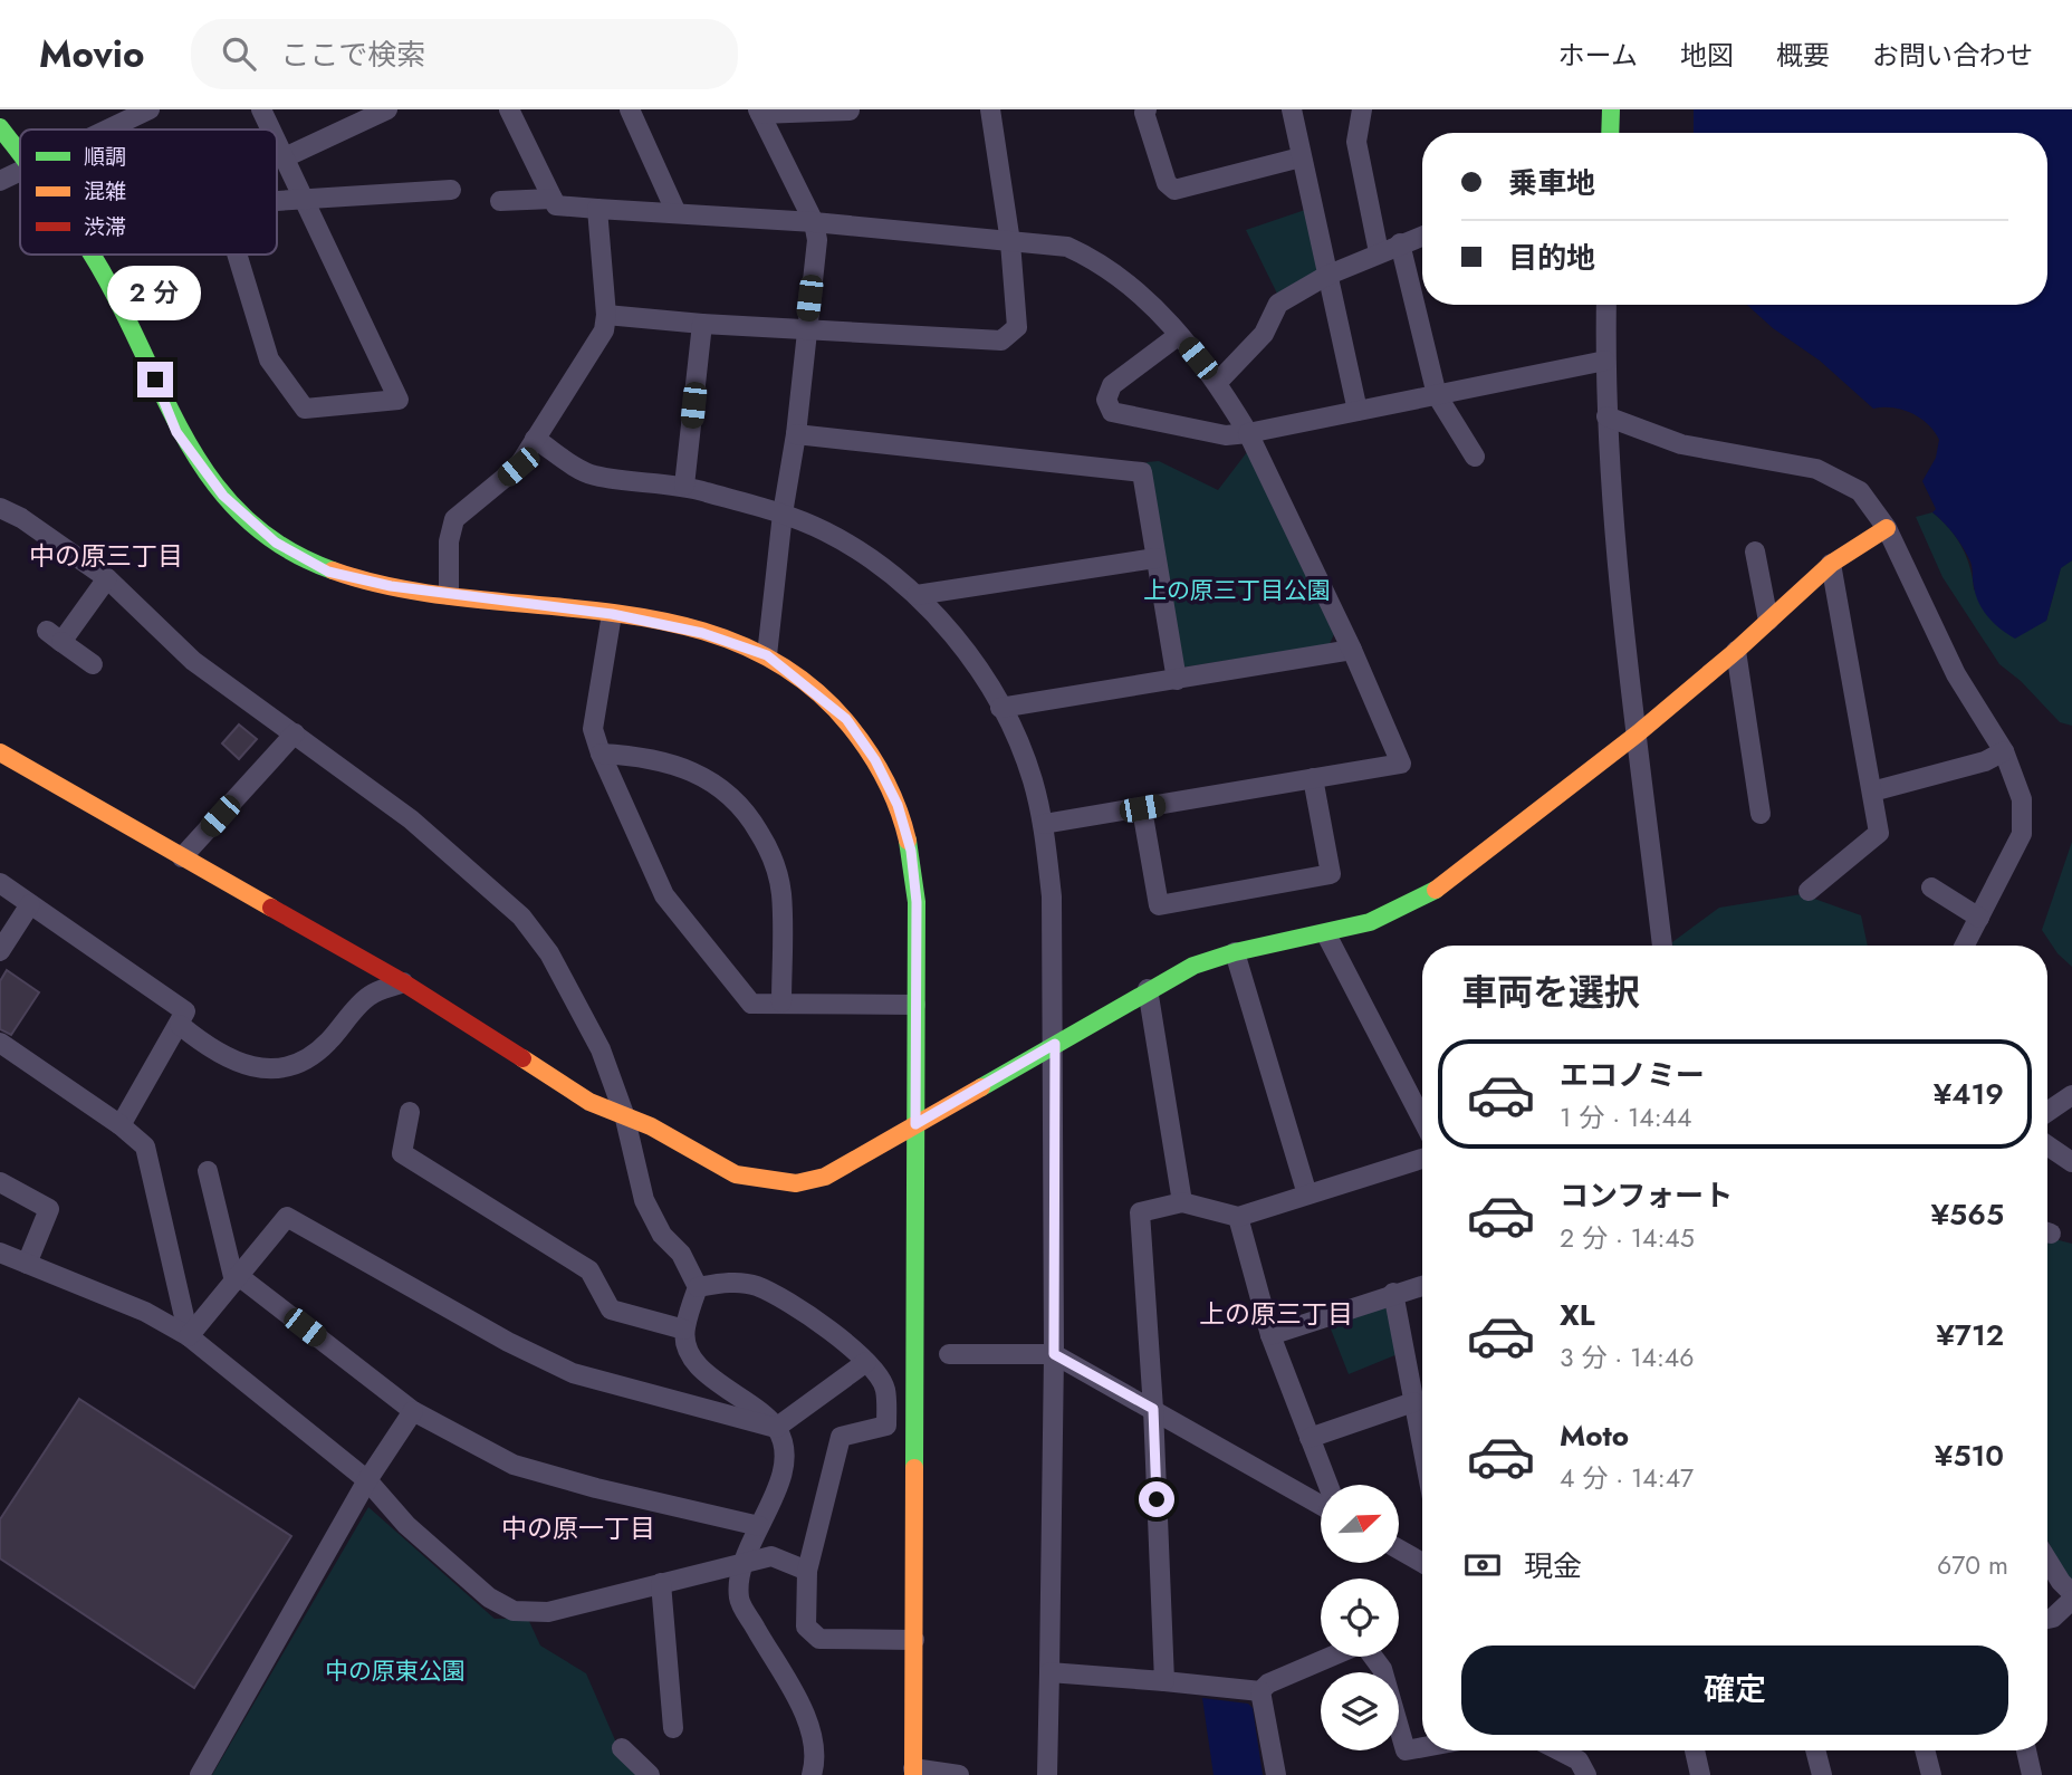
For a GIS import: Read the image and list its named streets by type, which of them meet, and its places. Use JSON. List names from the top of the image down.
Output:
{
  "districts": ["中の原三丁目", "上の原三丁目", "中の原一丁目"],
  "parks": ["上の原三丁目公園", "中の原東公園"],
  "legend": ["順調", "混雑", "渋滞"],
  "north": "top right",
  "page": {
    "header": "Movio",
    "search": "ここで検索",
    "nav": [
      "ホーム",
      "地図",
      "概要",
      "お問い合わせ"
    ],
    "banner": ["乗車地", "目的地"],
    "bubble": "2 分",
    "heading": "車両を選択",
    "list": [
      {
        "name": "エコノミー",
        "note": "1 分 · 14:44",
        "value": "¥419"
      },
      {
        "name": "コンフォート",
        "note": "2 分 · 14:45",
        "value": "¥565"
      },
      {
        "name": "XL",
        "note": "3 分 · 14:46",
        "value": "¥712"
      },
      {
        "name": "Moto",
        "note": "4 分 · 14:47",
        "value": "¥510"
      }
    ],
    "pay": ["現金", "670 m"],
    "buttons": "確定"
  }
}
